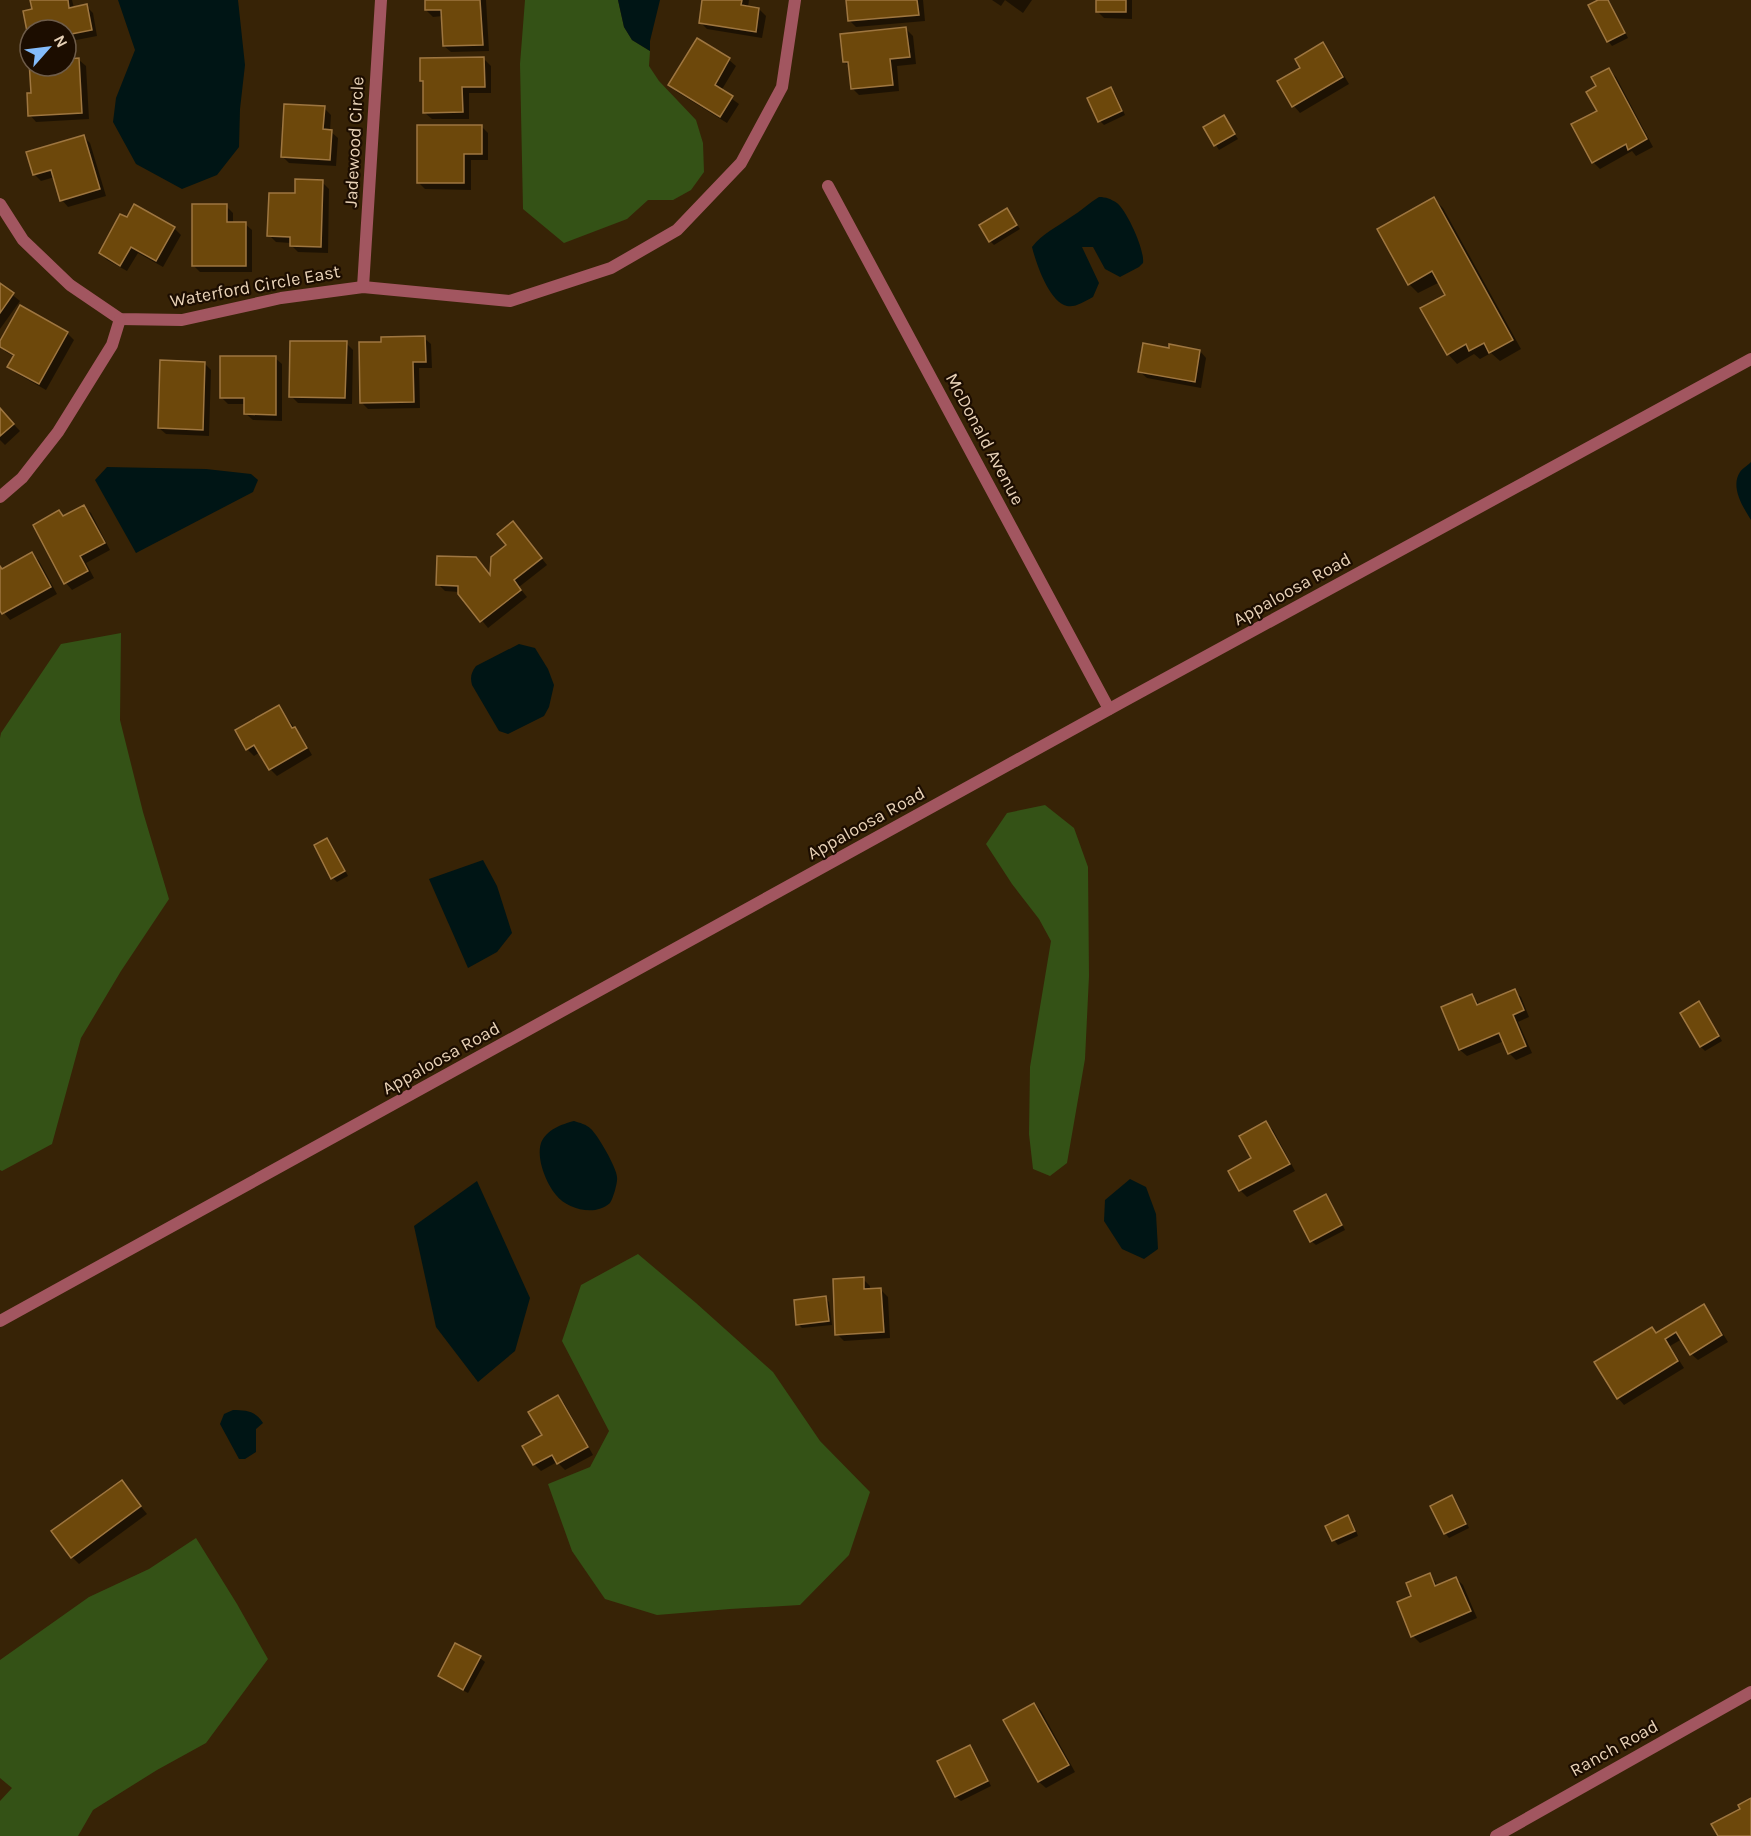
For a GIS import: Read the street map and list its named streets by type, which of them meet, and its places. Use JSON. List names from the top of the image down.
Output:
{
  "streets": {
    "street": [
      "Jadewood Circle",
      "Waterford Circle East",
      "McDonald Avenue",
      "Appaloosa Road",
      "Ranch Road"
    ]
  },
  "crossings": [
    ["Jadewood Circle", "Waterford Circle East"],
    ["McDonald Avenue", "Appaloosa Road"]
  ],
  "north": "top right"
}
